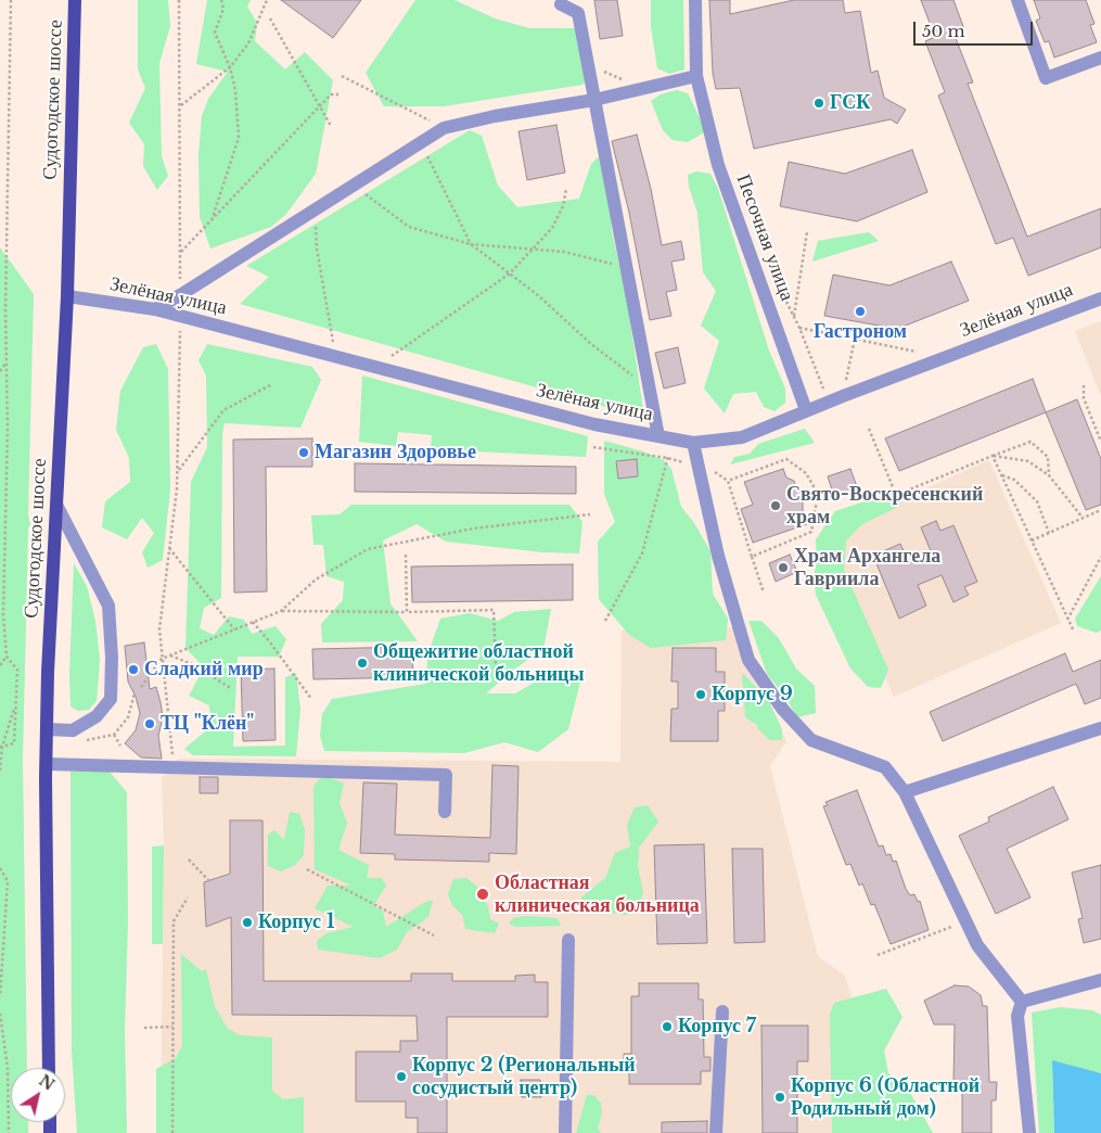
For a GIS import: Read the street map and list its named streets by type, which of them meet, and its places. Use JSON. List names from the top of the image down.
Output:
{
  "streets": {
    "main road": ["Судогодское шоссе"],
    "street": ["Песочная улица", "Зелёная улица"]
  },
  "crossings": [
    ["Судогодское шоссе", "Зелёная улица"],
    ["Песочная улица", "Зелёная улица"]
  ],
  "places": [
    "ГСК",
    "Гастроном",
    "Магазин Здоровье",
    "Свято-Воскресенский храм",
    "Храм Архангела Гавриила",
    "Общежитие областной клинической больницы",
    "Сладкий мир",
    "Корпус 9",
    "ТЦ \"Клён\"",
    "Областная клиническая больница",
    "Корпус 1",
    "Корпус 7",
    "Корпус 2 (Региональный сосудистый центр)",
    "Корпус 6 (Областной Родильный дом)"
  ],
  "scale_bar": "50 m",
  "north": "top right"
}
